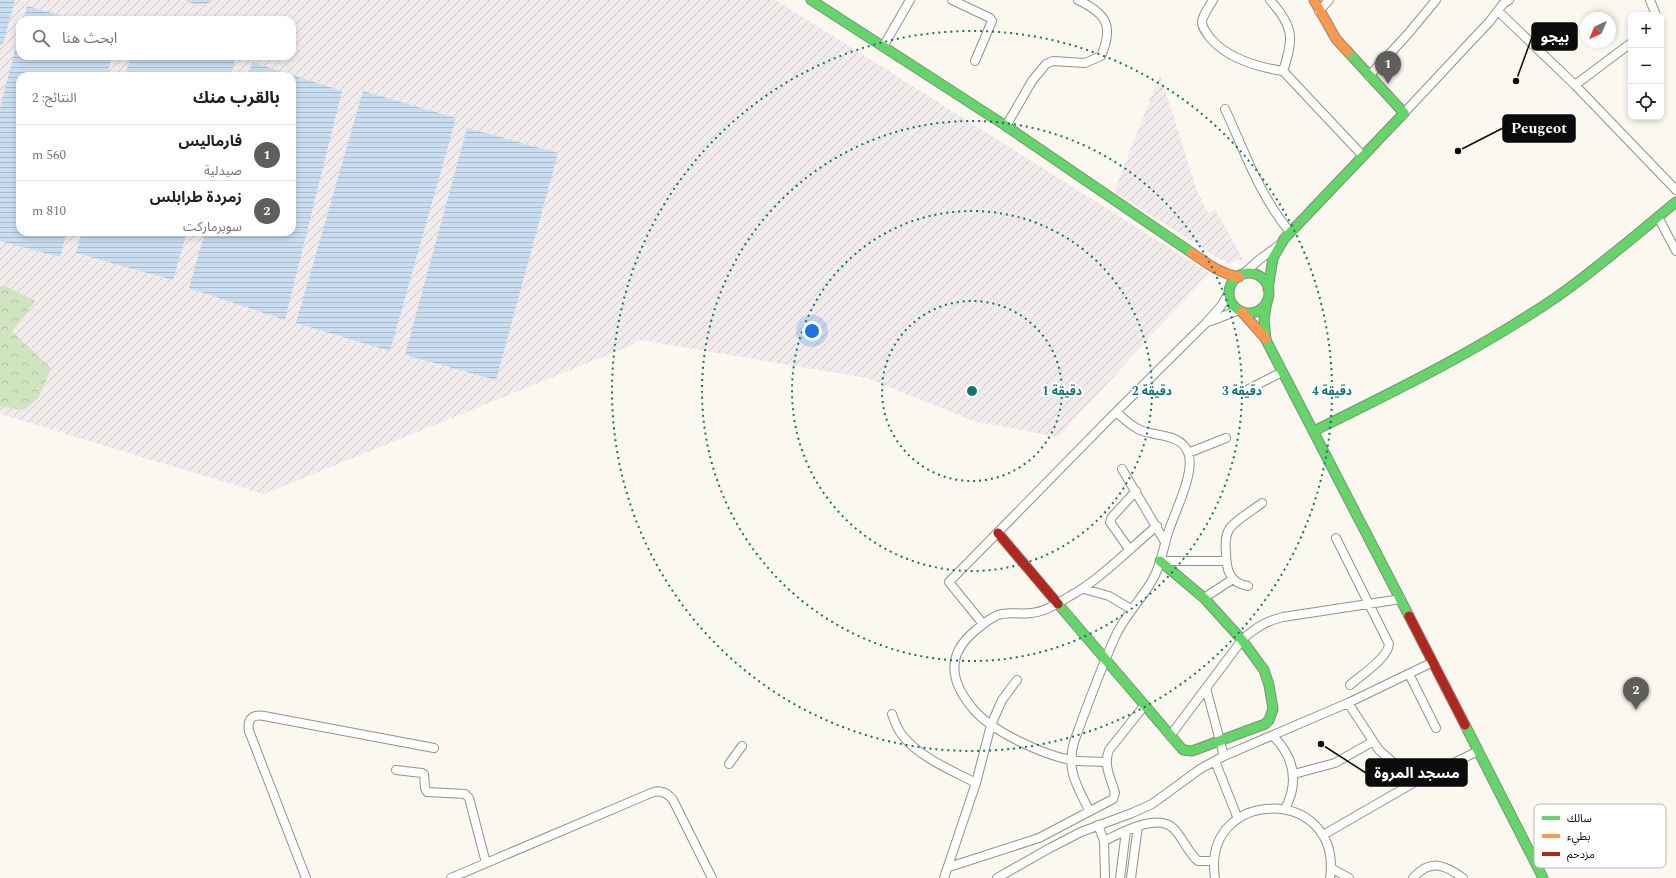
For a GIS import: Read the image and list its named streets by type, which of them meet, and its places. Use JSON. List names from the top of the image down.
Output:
{
  "places": ["بيجو", "Peugeot", "مسجد المروة"],
  "legend": ["سالك", "بطيء", "مزدحم"],
  "north": "bottom left",
  "page": {
    "map_buttons": ["+", "−"],
    "search": "ابحث هنا",
    "pins": ["1", "2"],
    "heading": ["بالقرب منك", "النتائج: 2"],
    "list": [
      {
        "mark": "1",
        "name": "فارماليس",
        "note": "صيدلية",
        "value": "560 m"
      },
      {
        "mark": "2",
        "name": "زمردة طرابلس",
        "note": "سوبرماركت",
        "value": "810 m"
      }
    ]
  },
  "rings": [
    "1 دقيقة",
    "2 دقيقة",
    "3 دقيقة",
    "4 دقيقة"
  ]
}
